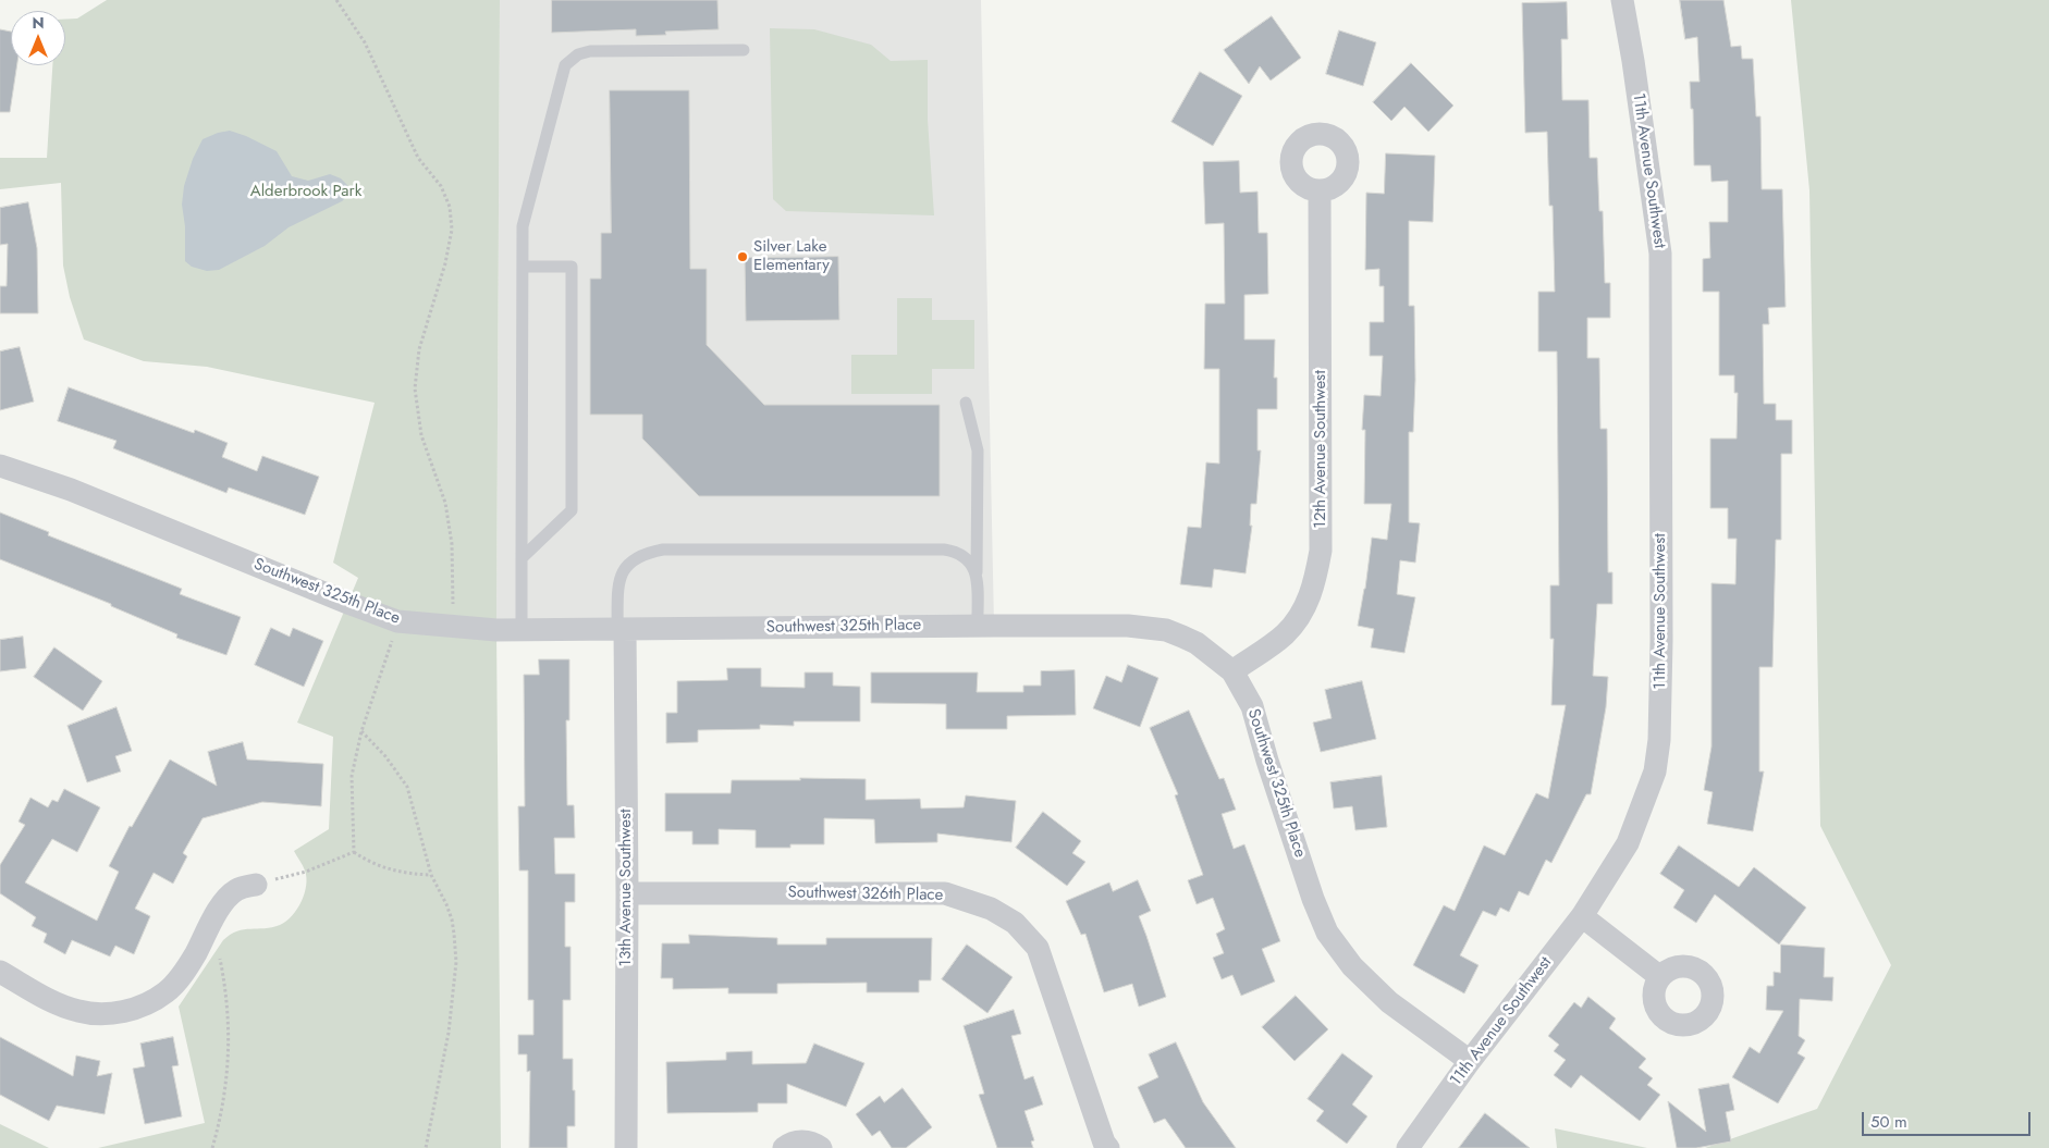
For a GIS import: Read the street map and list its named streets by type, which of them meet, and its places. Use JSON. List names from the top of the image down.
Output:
{
  "streets": {
    "street": [
      "11th Avenue Southwest",
      "12th Avenue Southwest",
      "Southwest 325th Place",
      "13th Avenue Southwest",
      "Southwest 326th Place"
    ]
  },
  "crossings": [
    ["11th Avenue Southwest", "Southwest 325th Place"],
    ["12th Avenue Southwest", "Southwest 325th Place"],
    ["Southwest 325th Place", "13th Avenue Southwest"],
    ["13th Avenue Southwest", "Southwest 326th Place"]
  ],
  "parks": ["Alderbrook Park"],
  "places": ["Silver Lake Elementary"],
  "scale_bar": "50 m",
  "north": "top"
}
